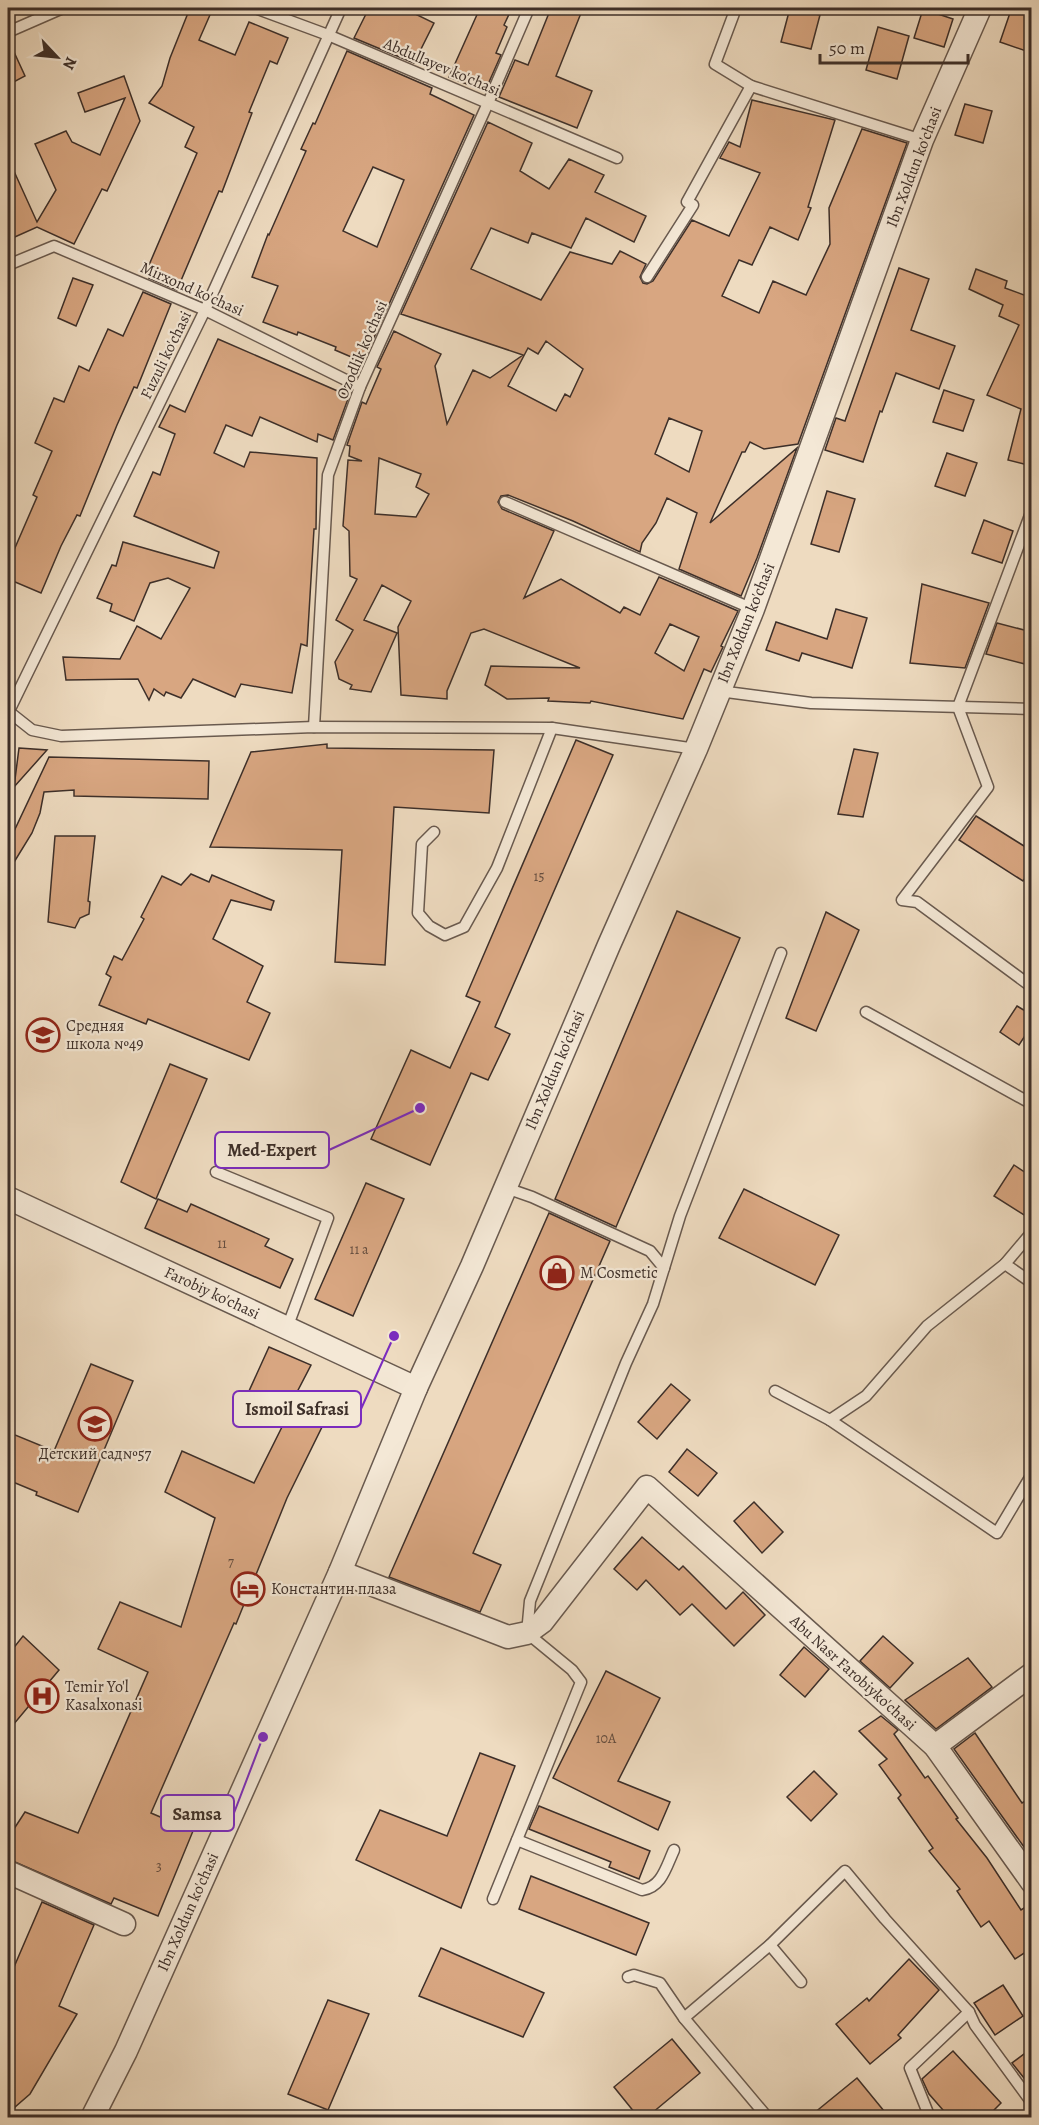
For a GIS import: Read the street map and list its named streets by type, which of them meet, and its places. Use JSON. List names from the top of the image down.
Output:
{
  "streets": {
    "street": ["Ibn Xoldun ko'chasi", "Farobiy ko'chasi", "Abu Nasr Farobiyko'chasi"],
    "lane": [
      "Abdullayev ko'chasi",
      "Mirxond ko'chasi",
      "Ozodlik ko'chasi",
      "Fuzuli ko'chasi"
    ]
  },
  "crossings": [
    ["Abdullayev ko'chasi", "Ozodlik ko'chasi"],
    ["Abdullayev ko'chasi", "Fuzuli ko'chasi"],
    ["Ibn Xoldun ko'chasi", "Farobiy ko'chasi"],
    ["Mirxond ko'chasi", "Ozodlik ko'chasi"],
    ["Mirxond ko'chasi", "Fuzuli ko'chasi"]
  ],
  "places": {
    "school or university": ["Средняя школа №49", "Детский сад№57"],
    "other": ["Med-Expert", "Ismoil Safrasi", "Samsa"],
    "shop": ["M Cosmetic"],
    "hotel": ["Константин плаза"],
    "hospital": ["Temir Yo'l Kasalxonasi"]
  },
  "house_numbers": [
    "15",
    "11",
    "11 а",
    "7",
    "10А",
    "3"
  ],
  "scale_bar": "50 m",
  "north": "bottom right"
}
